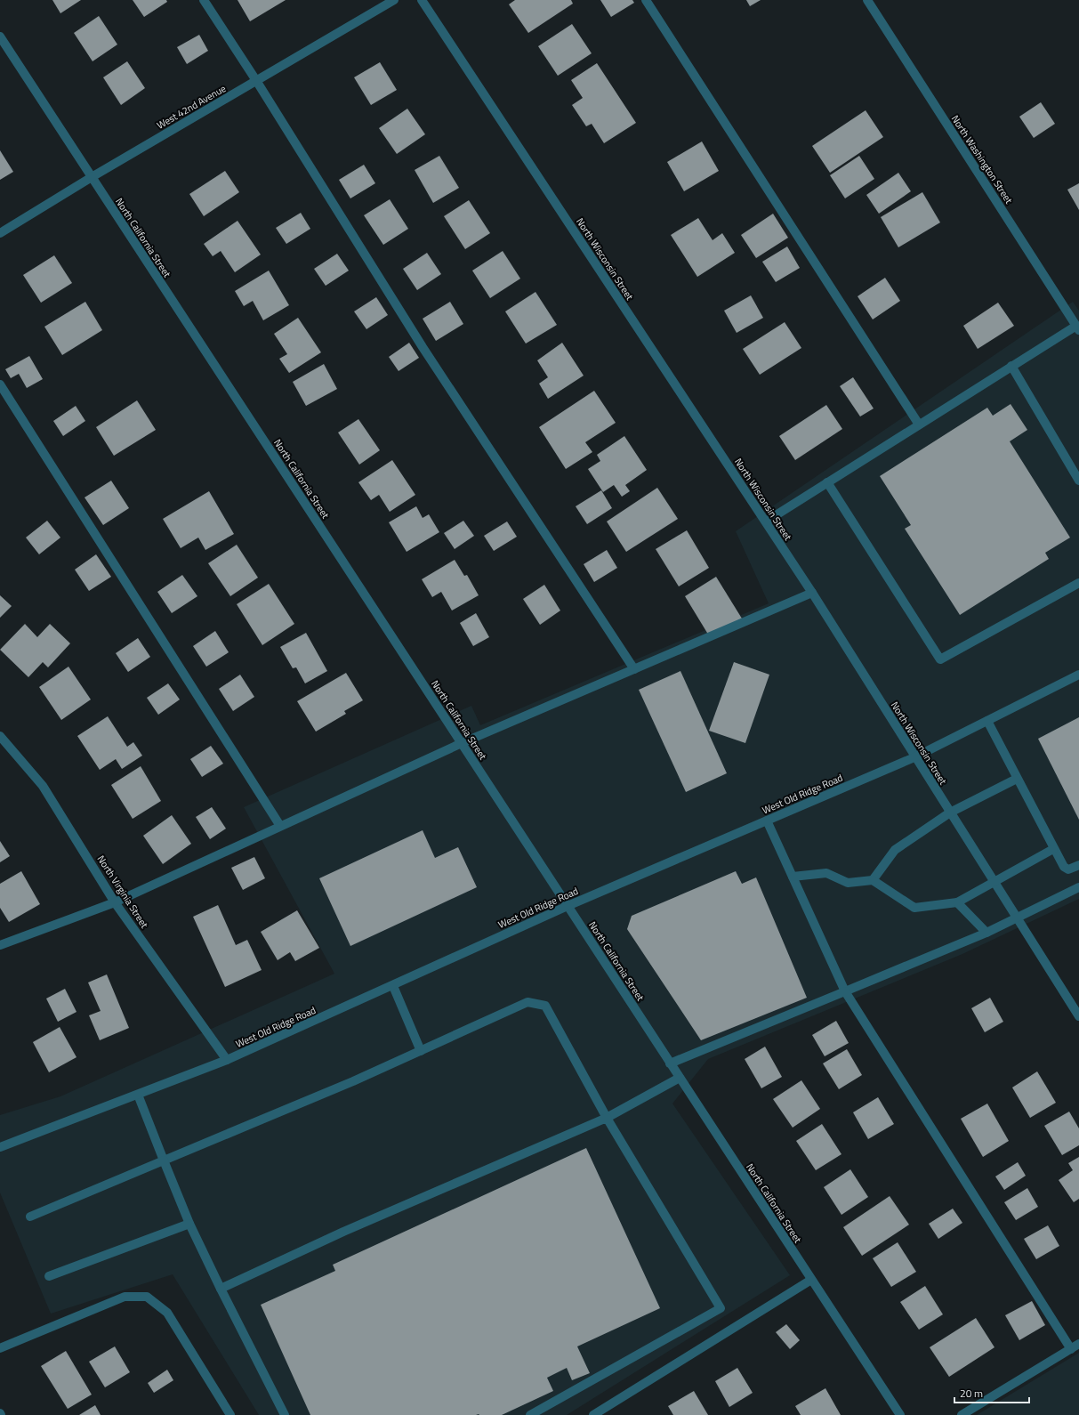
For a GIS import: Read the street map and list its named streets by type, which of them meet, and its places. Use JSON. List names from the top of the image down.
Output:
{
  "streets": {
    "street": [
      "West 42nd Avenue",
      "North Washington Street",
      "North California Street",
      "North Wisconsin Street",
      "West Old Ridge Road",
      "North Virginia Street"
    ]
  },
  "crossings": [
    ["West 42nd Avenue", "North California Street"],
    ["North California Street", "West Old Ridge Road"],
    ["North Wisconsin Street", "West Old Ridge Road"],
    ["West Old Ridge Road", "North Virginia Street"]
  ],
  "scale_bar": "20 m"
}
